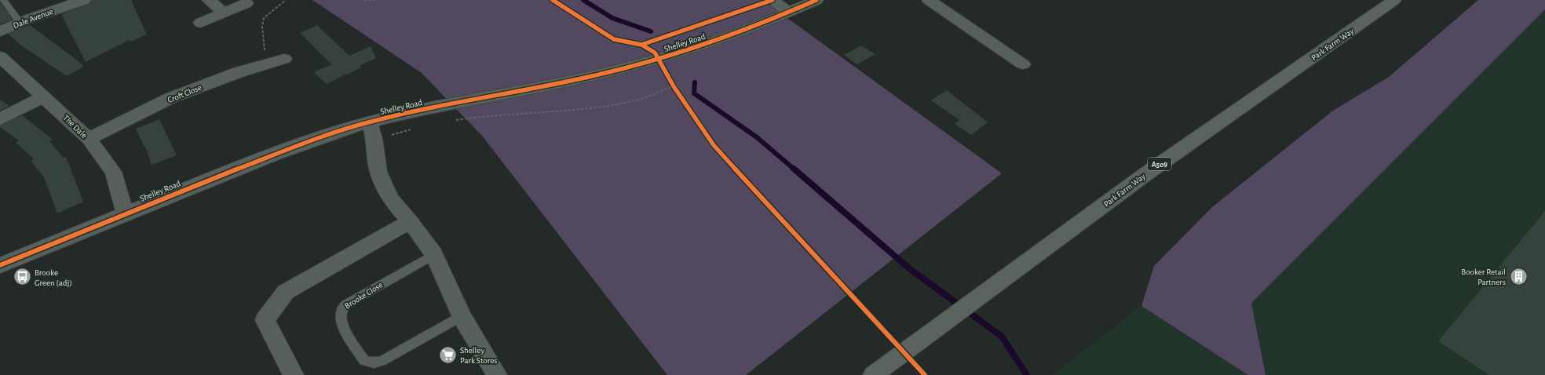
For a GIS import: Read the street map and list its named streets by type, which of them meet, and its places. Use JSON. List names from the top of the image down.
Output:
{
  "streets": {
    "highway": ["Park Farm Way", "A509"],
    "street": [
      "Dale Avenue",
      "Shelley Road",
      "Croft Close",
      "The Dale"
    ],
    "lane": ["Brooke Close"]
  },
  "crossings": [
    ["Shelley Road", "The Dale"],
    ["Croft Close", "The Dale"]
  ],
  "places": {
    "building": ["Booker Retail Partners"],
    "bus stop": ["Brooke Green (adj)"],
    "supermarket": ["Shelley Park Stores"]
  }
}
